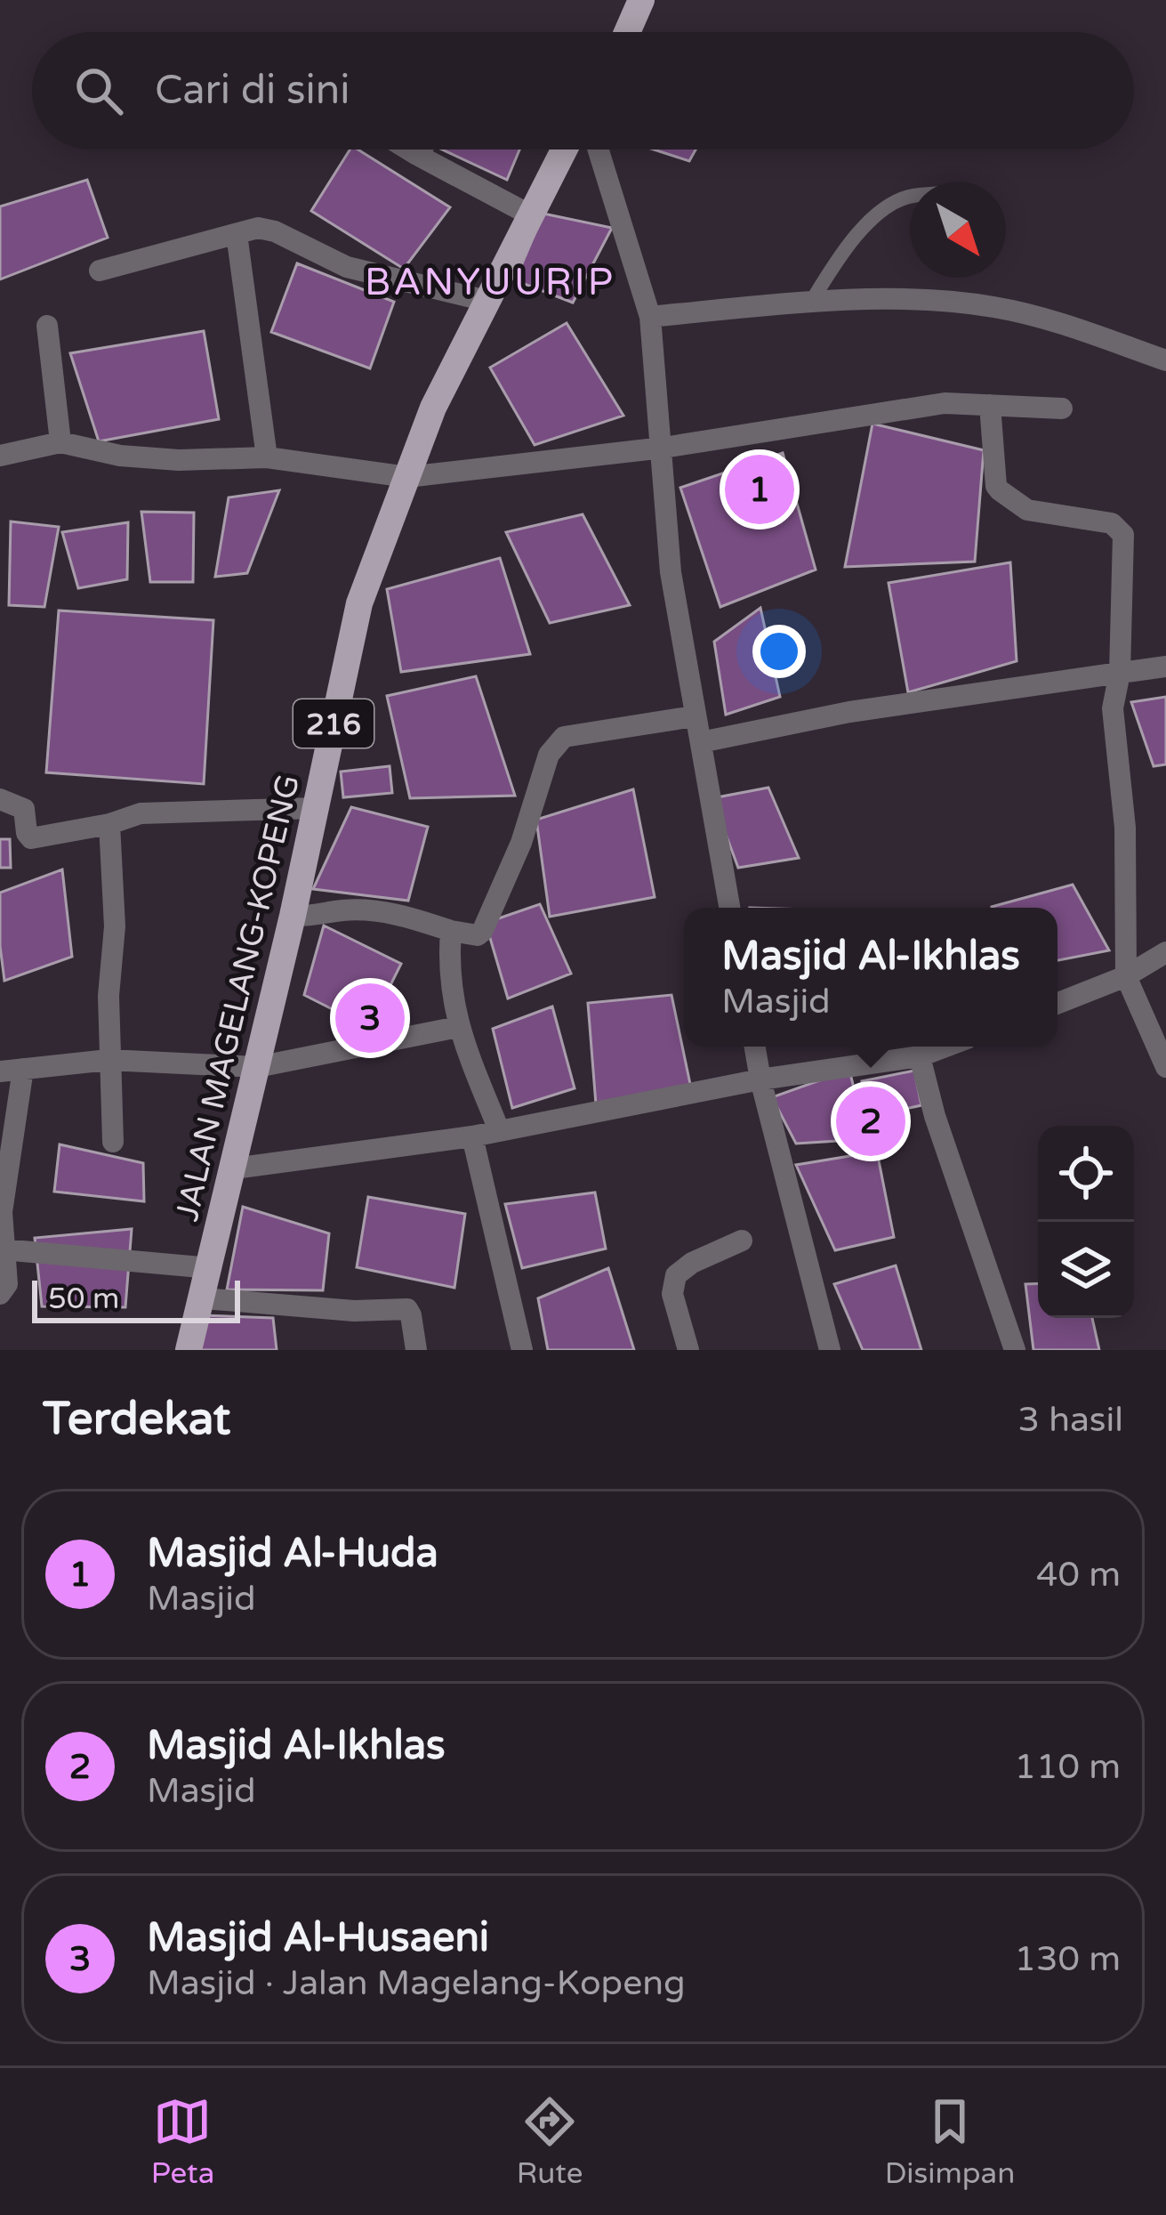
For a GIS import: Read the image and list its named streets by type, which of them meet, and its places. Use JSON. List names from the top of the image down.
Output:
{
  "streets": {
    "main road": ["216", "JALAN MAGELANG-KOPENG"]
  },
  "districts": ["BANYUURIP"],
  "scale_bar": "50 m",
  "north": "bottom right",
  "page": {
    "search": "Cari di sini",
    "pins": ["1", "3", "2"],
    "popup": ["Masjid Al-Ikhlas", "Masjid"],
    "scale": "50 m",
    "heading": ["Terdekat", "3 hasil"],
    "list": [
      {
        "mark": "1",
        "name": "Masjid Al-Huda",
        "note": "Masjid",
        "value": "40 m"
      },
      {
        "mark": "2",
        "name": "Masjid Al-Ikhlas",
        "note": "Masjid",
        "value": "110 m"
      },
      {
        "mark": "3",
        "name": "Masjid Al-Husaeni",
        "note": "Masjid · Jalan Magelang-Kopeng",
        "value": "130 m"
      }
    ],
    "nav": ["Peta", "Rute", "Disimpan"]
  }
}
